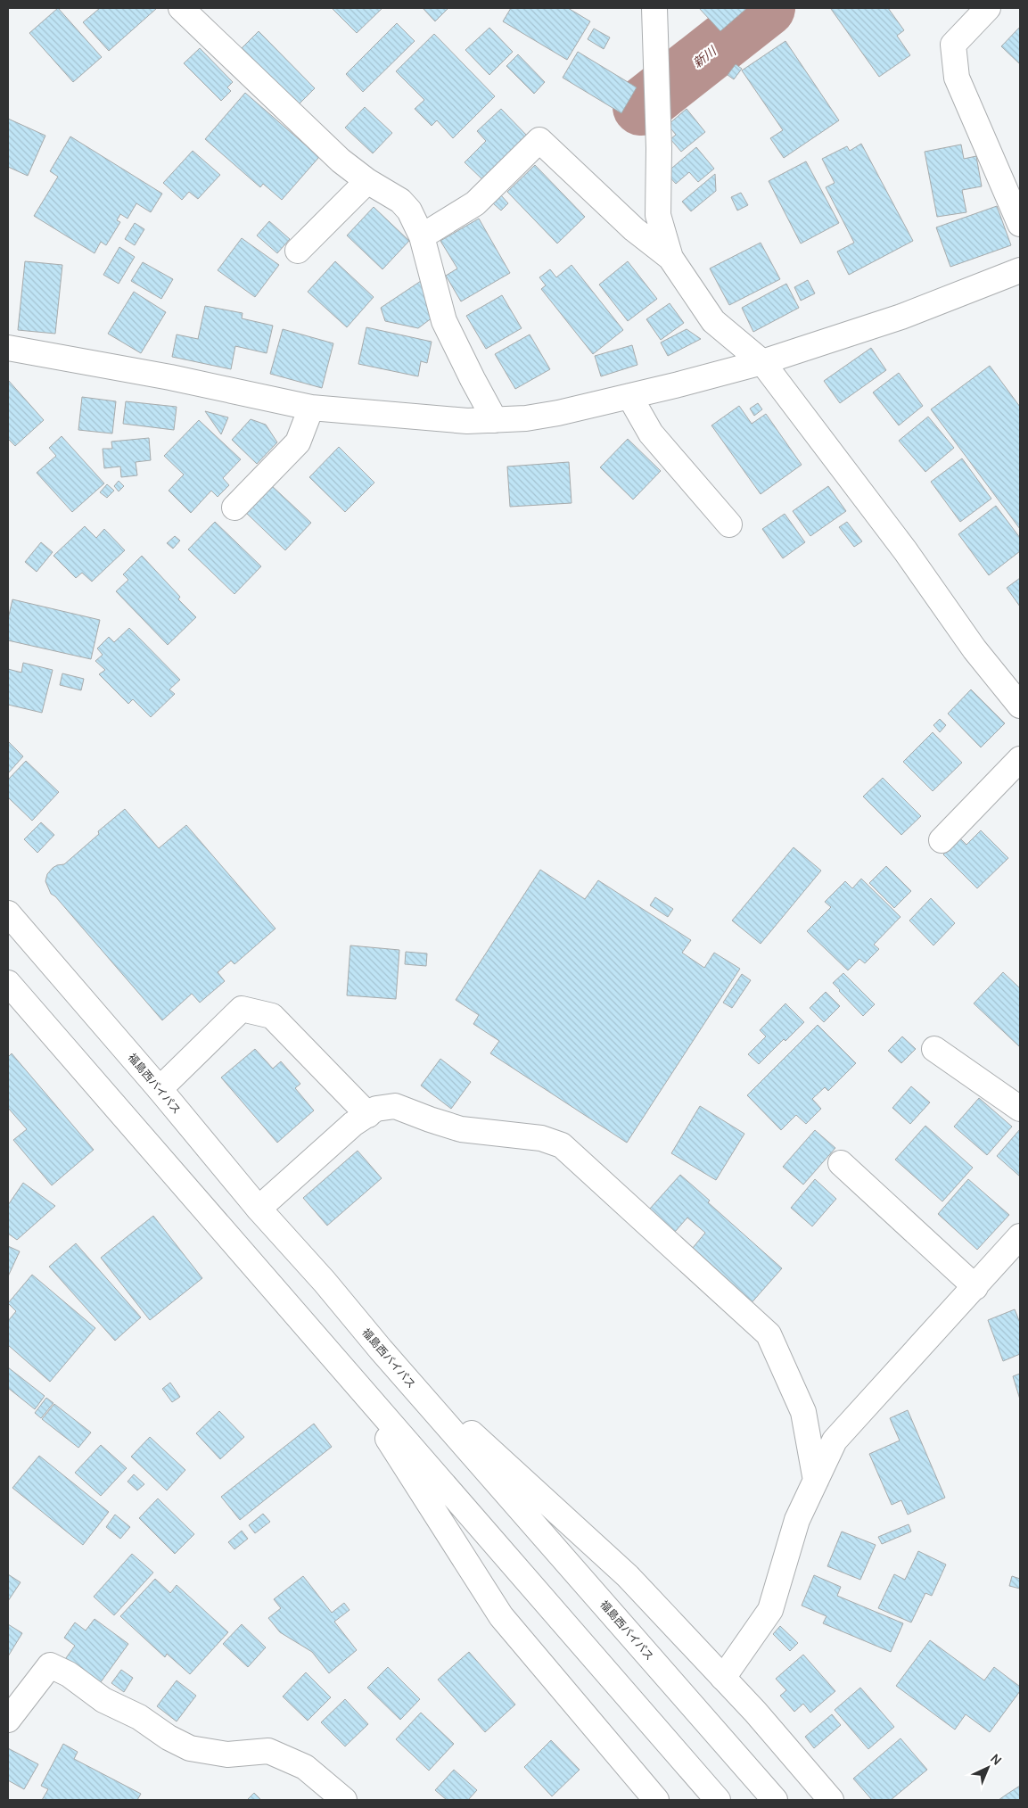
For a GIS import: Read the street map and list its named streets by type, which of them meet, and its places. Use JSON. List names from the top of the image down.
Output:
{
  "streets": {
    "main road": ["福島西バイパス"]
  },
  "water": ["新川"],
  "north": "top right"
}
